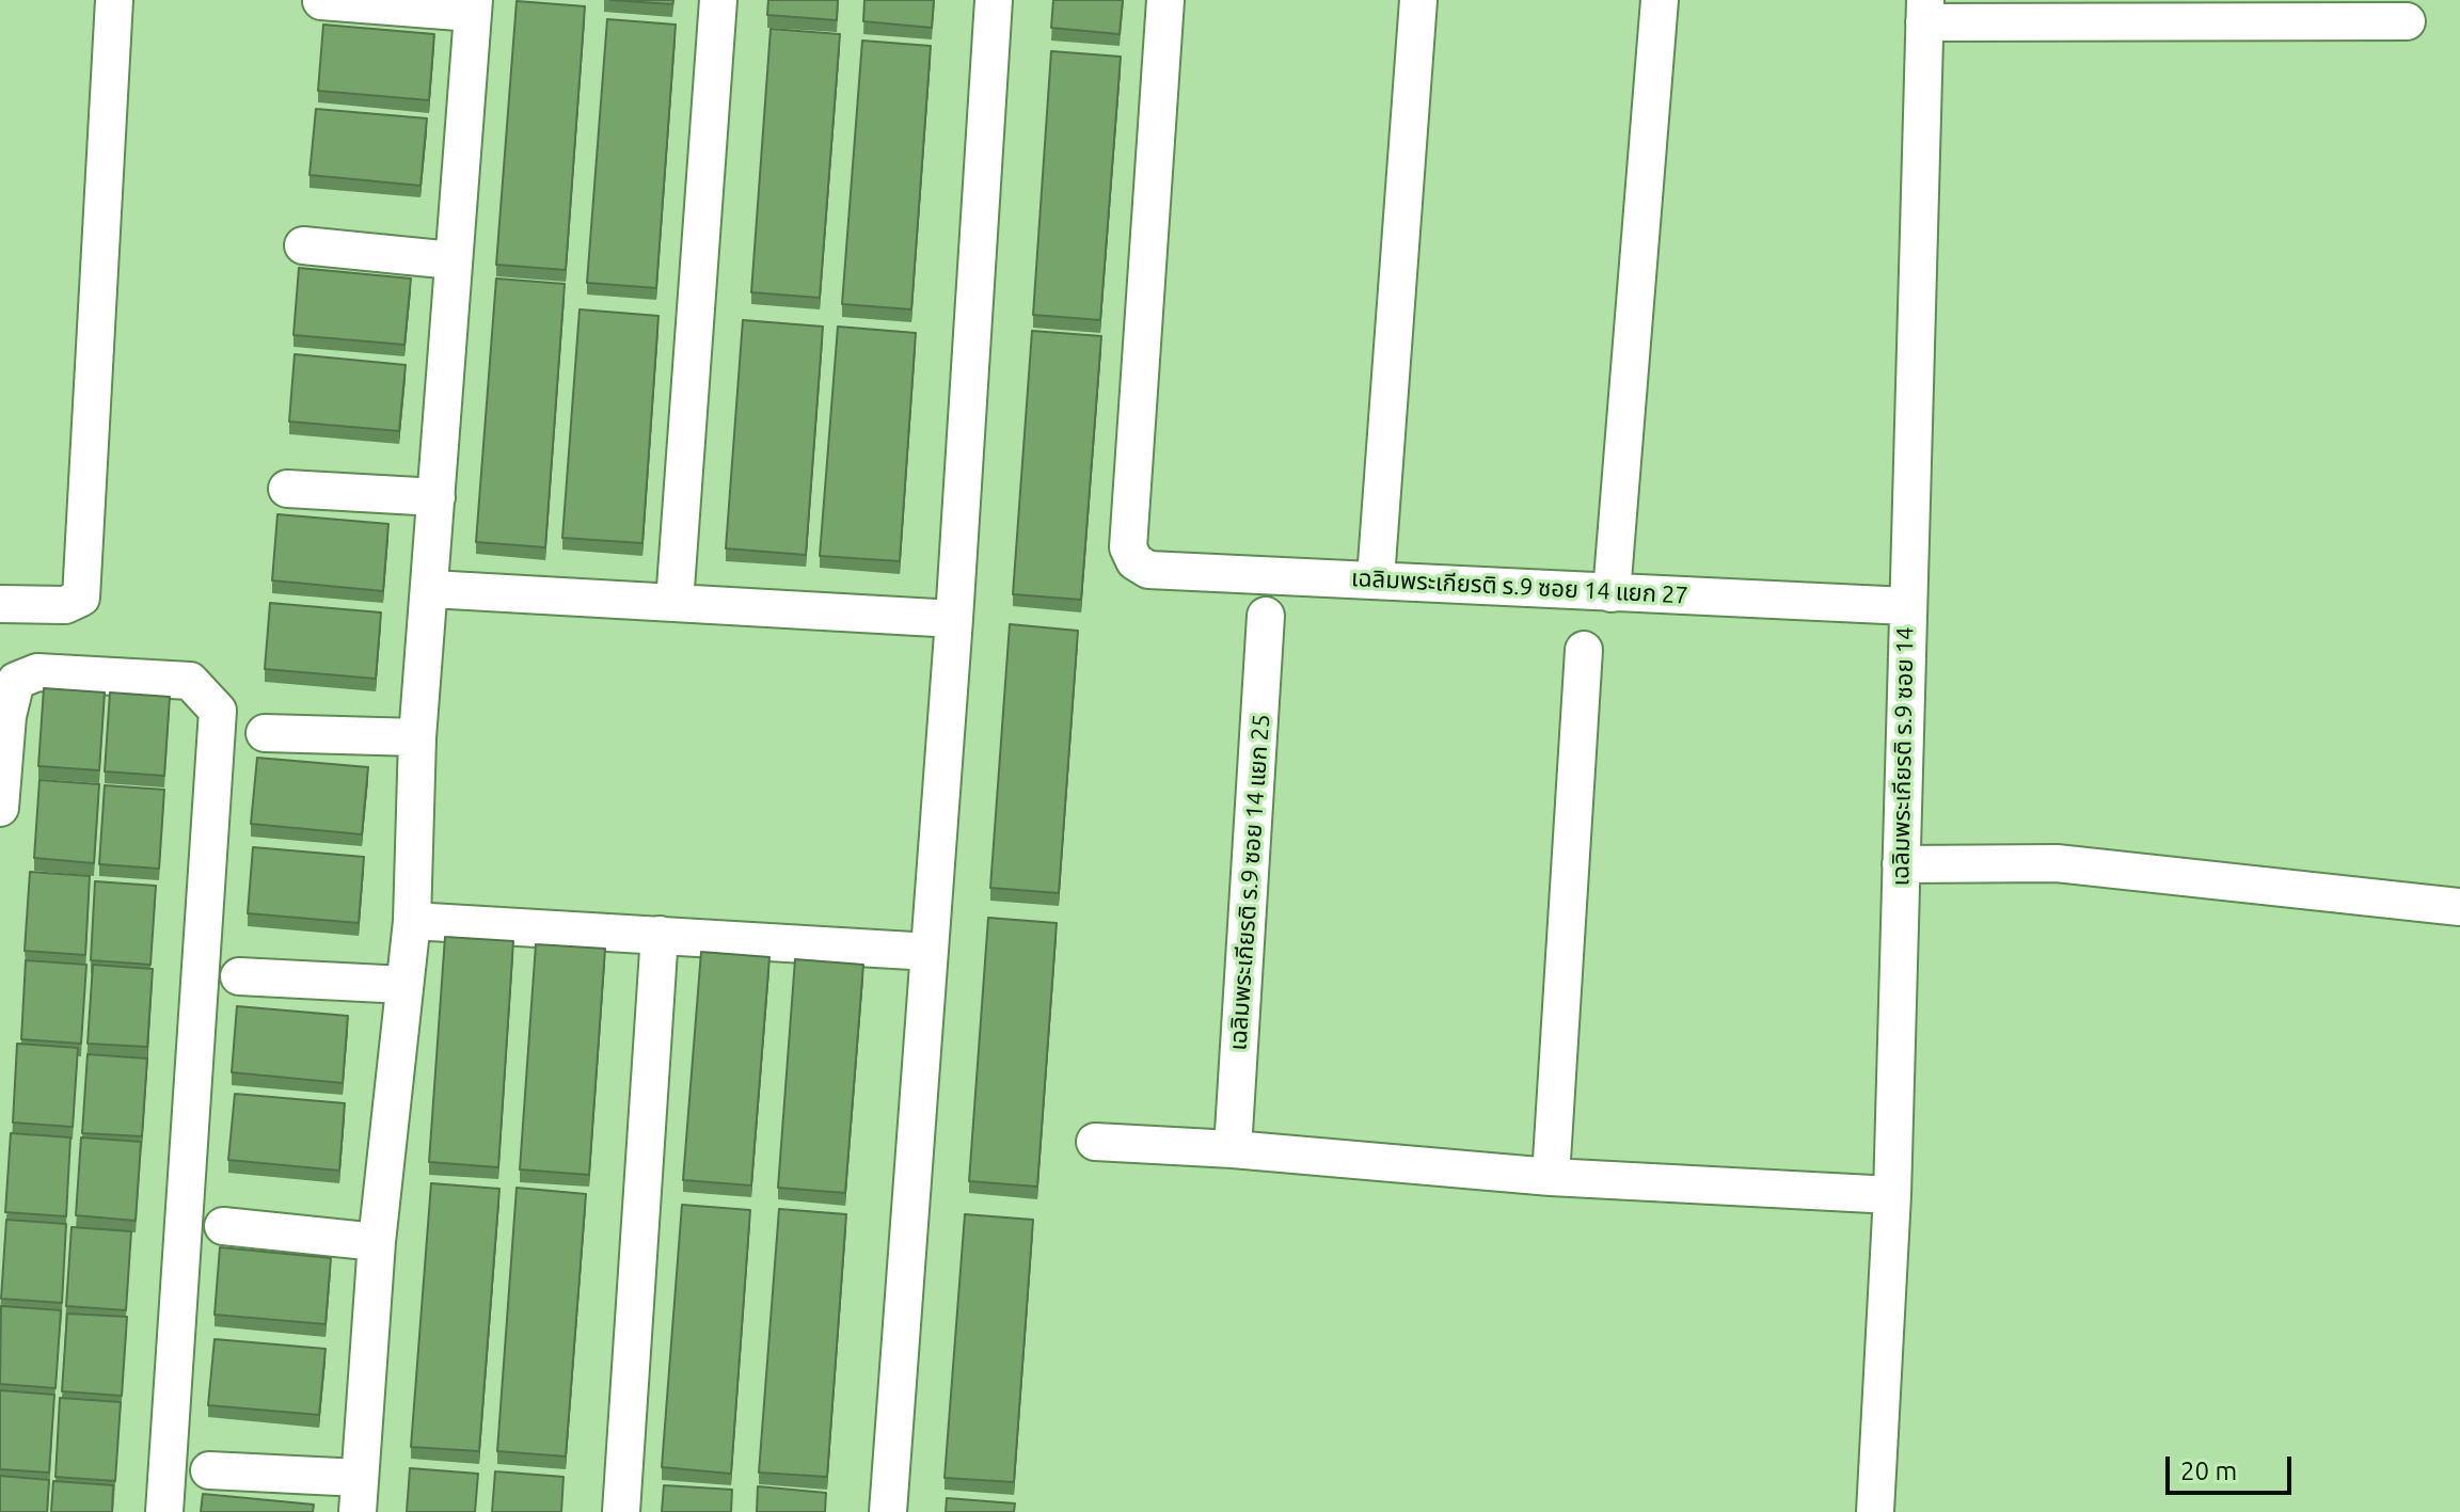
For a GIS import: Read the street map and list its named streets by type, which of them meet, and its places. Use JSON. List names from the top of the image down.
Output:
{
  "streets": {
    "street": ["เฉลิมพระเกียรติ ร.9 ซอย 14 แยก 27", "เฉลิมพระเกียรติ ร.9 ซอย 14", "เฉลิมพระเกียรติ ร.9 ซอย 14 แยก 25"]
  },
  "crossings": [
    ["เฉลิมพระเกียรติ ร.9 ซอย 14 แยก 27", "เฉลิมพระเกียรติ ร.9 ซอย 14"]
  ],
  "scale_bar": "20 m"
}
